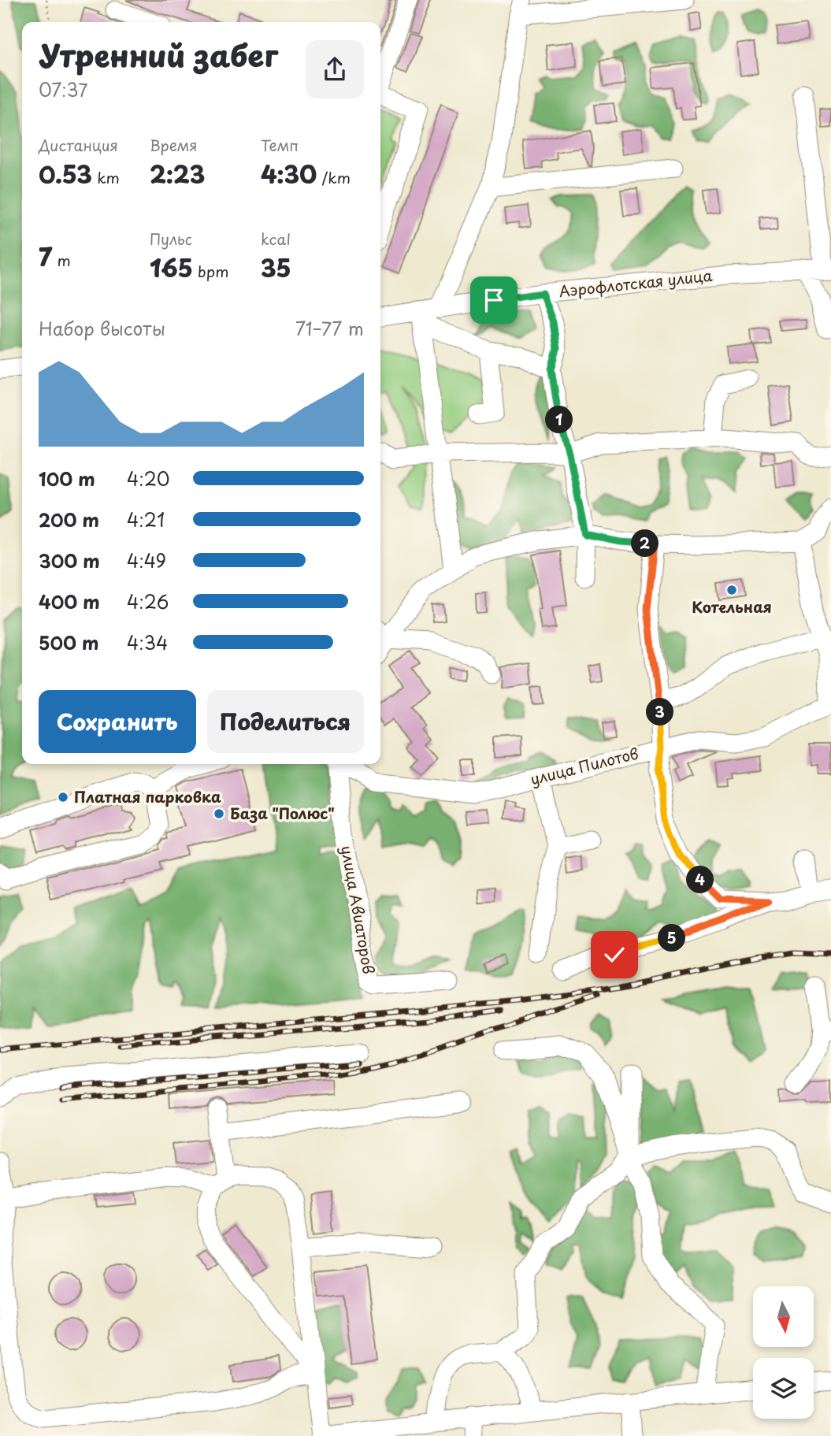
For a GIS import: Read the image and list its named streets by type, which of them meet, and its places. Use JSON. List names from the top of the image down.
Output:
{
  "streets": {
    "street": ["Аэрофлотская улица", "улица Пилотов", "улица Авиаторов"]
  },
  "places": ["Котельная", "Платная парковка", "База \"Полюс\""],
  "north": "bottom",
  "page": {
    "heading": ["Утренний забег", "07:37"],
    "stats": [
      ["Дистанция", "0.53 km"],
      ["Время", "2:23"],
      ["Темп", "4:30 /km"],
      ["7 m"],
      ["Пульс", "165 bpm"],
      ["kcal", "35"]
    ],
    "chart": ["Набор высоты", "71–77 m"],
    "pins": [
      "1",
      "2",
      "3",
      "4",
      "5"
    ],
    "list": [
      {
        "name": "100 m",
        "note": "4:20"
      },
      {
        "name": "200 m",
        "note": "4:21"
      },
      {
        "name": "300 m",
        "note": "4:49"
      },
      {
        "name": "400 m",
        "note": "4:26"
      },
      {
        "name": "500 m",
        "note": "4:34"
      }
    ],
    "buttons": ["Сохранить", "Поделиться"]
  }
}
